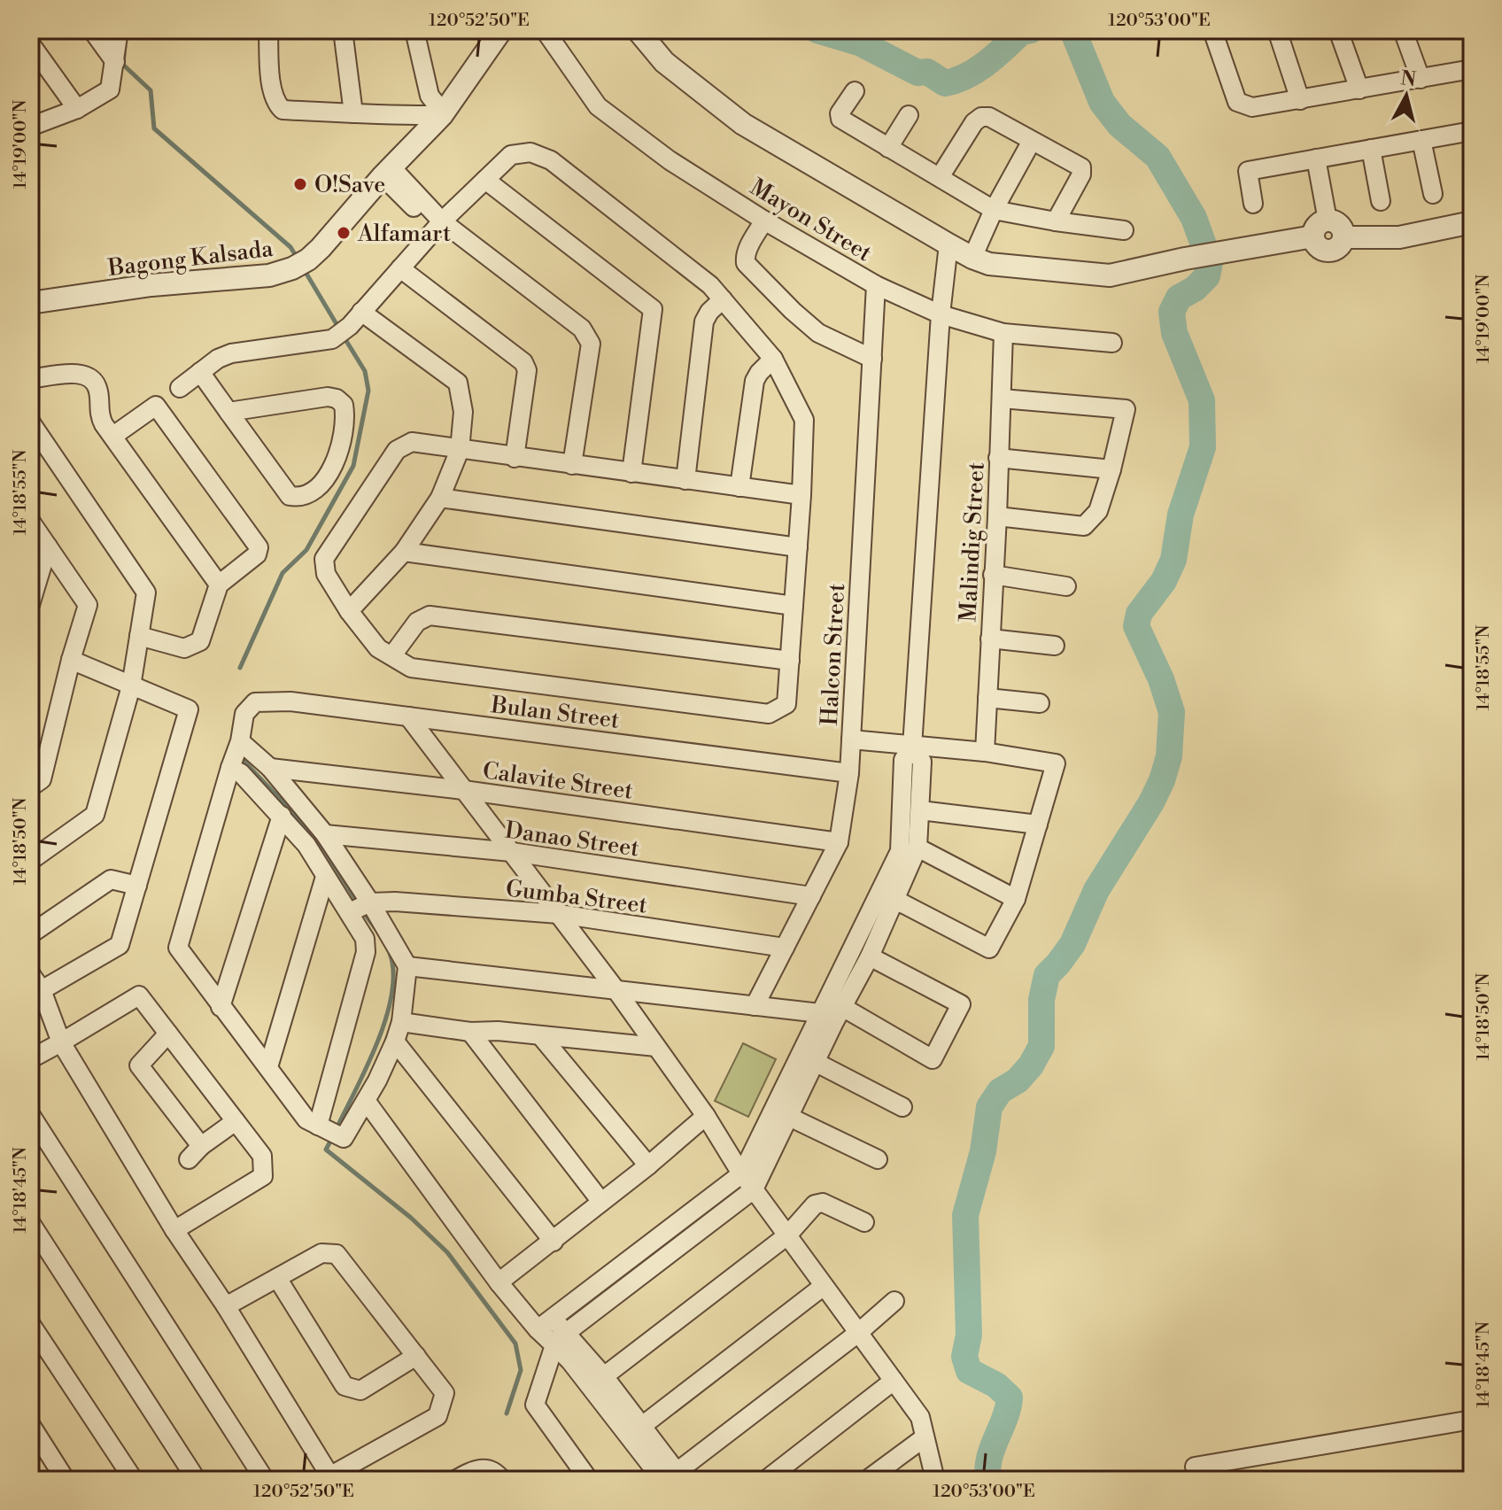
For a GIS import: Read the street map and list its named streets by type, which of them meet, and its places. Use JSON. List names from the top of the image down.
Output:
{
  "streets": {
    "street": [
      "Mayon Street",
      "Bagong Kalsada",
      "Malindig Street",
      "Halcon Street",
      "Bulan Street",
      "Calavite Street",
      "Danao Street",
      "Gumba Street"
    ]
  },
  "crossings": [
    ["Mayon Street", "Malindig Street"],
    ["Mayon Street", "Halcon Street"],
    ["Halcon Street", "Bulan Street"],
    ["Halcon Street", "Calavite Street"],
    ["Halcon Street", "Danao Street"],
    ["Halcon Street", "Gumba Street"]
  ],
  "places": ["O!Save", "Alfamart"],
  "north": "top",
  "coordinates": [
    "120°52'50\"E",
    "120°53'00\"E",
    "14°19'00\"N",
    "14°18'55\"N",
    "14°18'50\"N",
    "14°18'45\"N"
  ]
}
